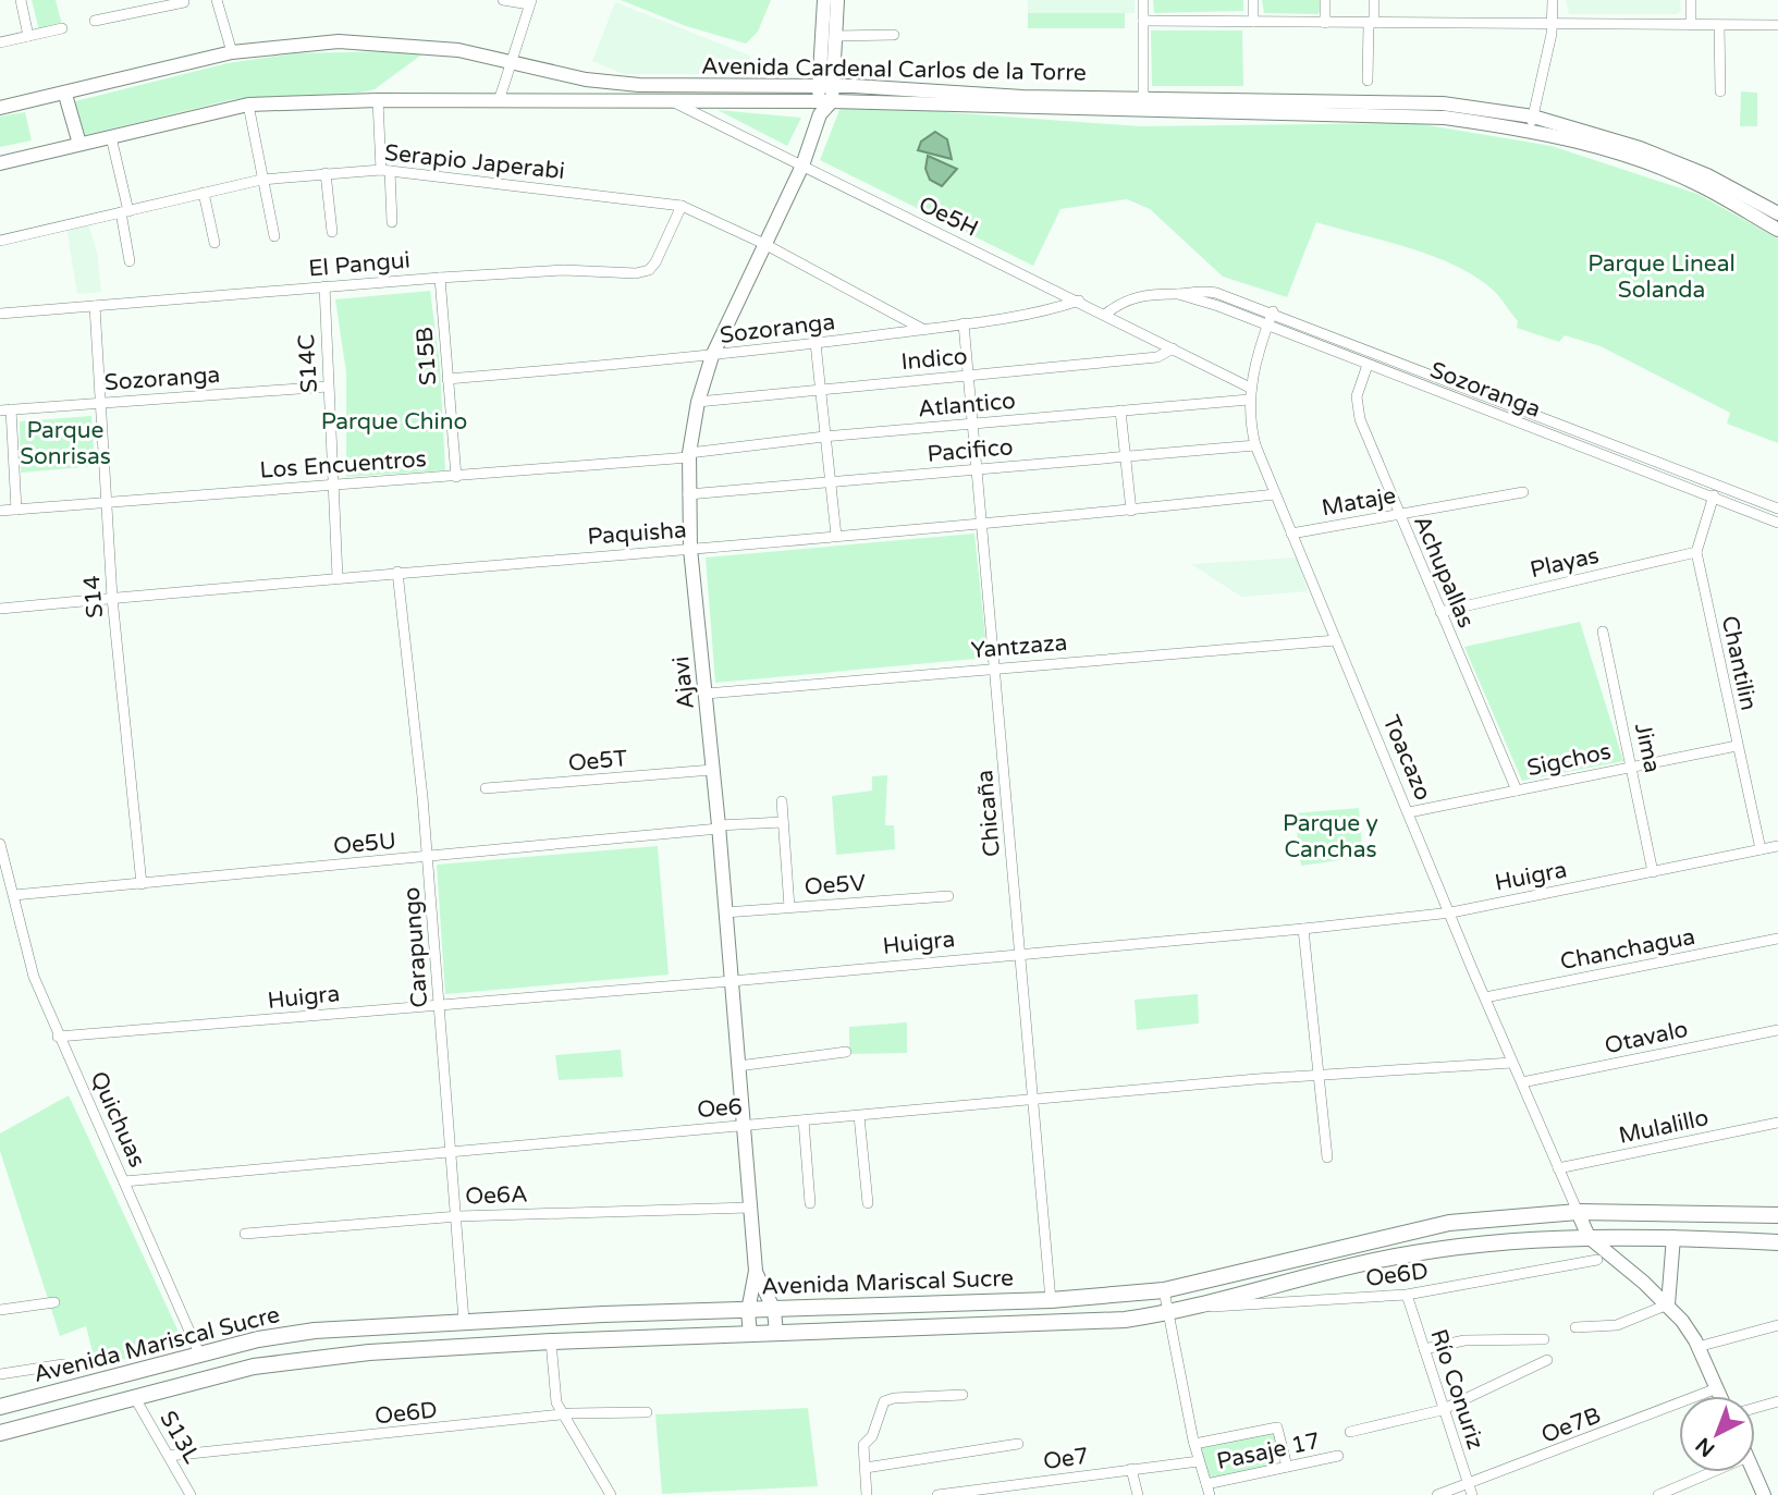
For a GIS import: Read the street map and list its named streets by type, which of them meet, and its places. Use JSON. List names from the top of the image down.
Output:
{
  "streets": {
    "main road": ["Avenida Mariscal Sucre"],
    "street": [
      "Avenida Cardenal Carlos de la Torre",
      "Serapio Japerabi",
      "Oe5H",
      "El Pangui",
      "Sozoranga",
      "S15B",
      "Indico",
      "S14C",
      "Atlantico",
      "Pacifico",
      "Los Encuentros",
      "Mataje",
      "Paquisha",
      "Playas",
      "Achupallas",
      "S14",
      "Yantzaza",
      "Chantilin",
      "Ajavi",
      "Jima",
      "Toacazo",
      "Sigchos",
      "Oe5T",
      "Chicaña",
      "Oe5U",
      "Huigra",
      "Oe5V",
      "Carapungo",
      "Chanchagua",
      "Otavalo",
      "Oe6",
      "Quichuas",
      "Mulalillo",
      "Oe6A",
      "Oe6D",
      "Río Conuriz",
      "Oe7B",
      "S13L",
      "Pasaje 17",
      "Oe7"
    ]
  },
  "crossings": [
    ["Avenida Cardenal Carlos de la Torre", "Oe5H"],
    ["Avenida Cardenal Carlos de la Torre", "Ajavi"],
    ["Serapio Japerabi", "El Pangui"],
    ["Serapio Japerabi", "Sozoranga"],
    ["Serapio Japerabi", "Ajavi"],
    ["Oe5H", "Sozoranga"],
    ["Oe5H", "Ajavi"],
    ["El Pangui", "S15B"],
    ["El Pangui", "S14C"],
    ["El Pangui", "S14"],
    ["Sozoranga", "S15B"],
    ["Sozoranga", "S14C"],
    ["Sozoranga", "Achupallas"],
    ["Sozoranga", "S14"],
    ["Sozoranga", "Chantilin"],
    ["Sozoranga", "Ajavi"],
    ["Sozoranga", "Toacazo"],
    ["Sozoranga", "Chicaña"],
    ["S15B", "Los Encuentros"],
    ["Indico", "Ajavi"],
    ["Indico", "Chicaña"],
    ["S14C", "Los Encuentros"],
    ["S14C", "Paquisha"],
    ["Atlantico", "Los Encuentros"],
    ["Atlantico", "Ajavi"],
    ["Atlantico", "Toacazo"],
    ["Atlantico", "Chicaña"],
    ["Pacifico", "Ajavi"],
    ["Pacifico", "Toacazo"],
    ["Pacifico", "Chicaña"],
    ["Los Encuentros", "S14"],
    ["Los Encuentros", "Ajavi"],
    ["Mataje", "Achupallas"],
    ["Mataje", "Toacazo"],
    ["Paquisha", "S14"],
    ["Paquisha", "Ajavi"],
    ["Paquisha", "Toacazo"],
    ["Paquisha", "Chicaña"],
    ["Paquisha", "Carapungo"],
    ["Playas", "Achupallas"],
    ["Playas", "Chantilin"],
    ["Achupallas", "Sigchos"],
    ["S14", "Oe5U"],
    ["Yantzaza", "Ajavi"],
    ["Yantzaza", "Toacazo"],
    ["Yantzaza", "Chicaña"],
    ["Chantilin", "Sigchos"],
    ["Chantilin", "Huigra"],
    ["Ajavi", "Oe5T"],
    ["Ajavi", "Oe5U"],
    ["Ajavi", "Huigra"],
    ["Ajavi", "Oe5V"],
    ["Ajavi", "Oe6"],
    ["Ajavi", "Oe6A"],
    ["Ajavi", "Avenida Mariscal Sucre"],
    ["Jima", "Sigchos"],
    ["Jima", "Huigra"],
    ["Toacazo", "Sigchos"],
    ["Toacazo", "Huigra"],
    ["Toacazo", "Chanchagua"],
    ["Toacazo", "Otavalo"],
    ["Toacazo", "Oe6"],
    ["Toacazo", "Mulalillo"],
    ["Toacazo", "Avenida Mariscal Sucre"],
    ["Chicaña", "Huigra"],
    ["Chicaña", "Oe6"],
    ["Chicaña", "Avenida Mariscal Sucre"],
    ["Oe5U", "Carapungo"],
    ["Oe5U", "Quichuas"],
    ["Huigra", "Carapungo"],
    ["Huigra", "Quichuas"],
    ["Carapungo", "Oe6"],
    ["Carapungo", "Oe6A"],
    ["Carapungo", "Avenida Mariscal Sucre"],
    ["Oe6", "Quichuas"],
    ["Quichuas", "Avenida Mariscal Sucre"],
    ["Oe6D", "Avenida Mariscal Sucre"],
    ["Oe6D", "Río Conuriz"],
    ["Oe6D", "S13L"],
    ["Avenida Mariscal Sucre", "S13L"],
    ["Río Conuriz", "Oe7B"]
  ],
  "parks": [
    "Parque Lineal Solanda",
    "Parque Chino",
    "Parque Sonrisas",
    "Parque y Canchas"
  ],
  "north": "bottom left"
}
